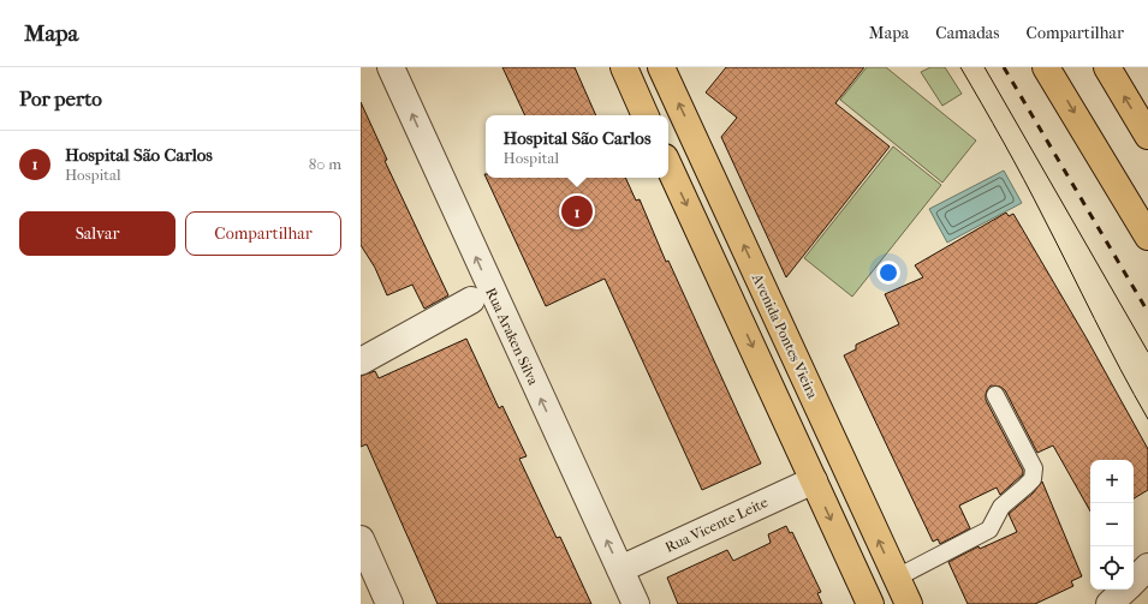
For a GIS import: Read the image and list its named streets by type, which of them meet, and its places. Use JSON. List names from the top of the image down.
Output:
{
  "streets": {
    "main road": ["Avenida Pontes Vieira"],
    "street": ["Rua Araken Silva", "Rua Vicente Leite"]
  },
  "crossings": [
    ["Rua Araken Silva", "Rua Vicente Leite"]
  ],
  "one_way": ["Rua Araken Silva"],
  "page": {
    "header": "Mapa",
    "nav": ["Mapa", "Camadas", "Compartilhar"],
    "heading": "Por perto",
    "popup": ["Hospital São Carlos", "Hospital"],
    "list": [
      {
        "mark": "1",
        "name": "Hospital São Carlos",
        "note": "Hospital",
        "value": "80 m"
      }
    ],
    "pins": "1",
    "buttons": ["Salvar", "Compartilhar"],
    "map_buttons": ["+", "−"]
  }
}
